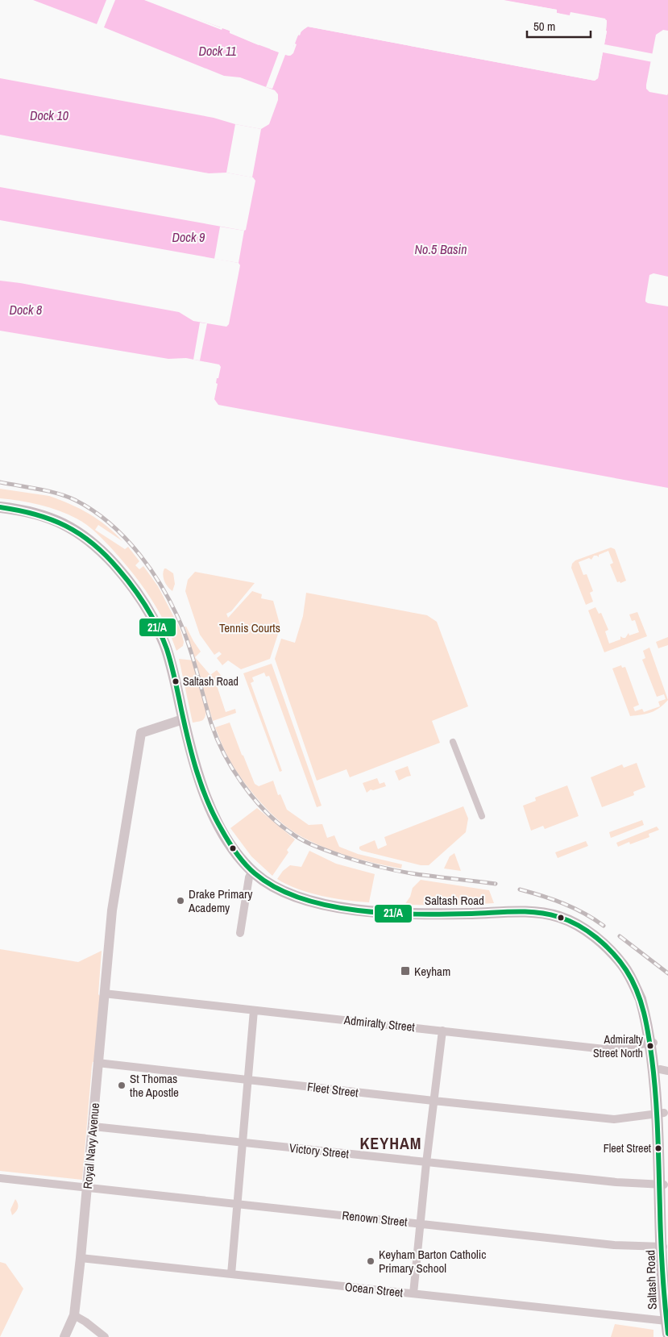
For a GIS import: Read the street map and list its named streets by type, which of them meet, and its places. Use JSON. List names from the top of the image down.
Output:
{
  "streets": {
    "main road": ["Saltash Road"],
    "street": [
      "Admiralty Street",
      "Fleet Street",
      "Royal Navy Avenue",
      "Victory Street",
      "Renown Street",
      "Ocean Street"
    ]
  },
  "crossings": [
    ["Saltash Road", "Admiralty Street"],
    ["Saltash Road", "Fleet Street"],
    ["Saltash Road", "Royal Navy Avenue"],
    ["Saltash Road", "Victory Street"],
    ["Saltash Road", "Renown Street"],
    ["Saltash Road", "Ocean Street"],
    ["Admiralty Street", "Royal Navy Avenue"],
    ["Fleet Street", "Royal Navy Avenue"],
    ["Royal Navy Avenue", "Victory Street"],
    ["Royal Navy Avenue", "Renown Street"],
    ["Royal Navy Avenue", "Ocean Street"]
  ],
  "districts": ["KEYHAM"],
  "water": [
    "Dock 11",
    "Dock 10",
    "Dock 9",
    "No.5 Basin",
    "Dock 8"
  ],
  "parks": ["Tennis Courts"],
  "places": {
    "other": [
      "Saltash Road",
      "Drake Primary Academy",
      "Admiralty Street North",
      "St Thomas the Apostle",
      "Fleet Street",
      "Keyham Barton Catholic Primary School"
    ],
    "transit": ["Keyham"]
  },
  "lines": ["transit line 21/A"],
  "scale_bar": "50 m"
}
